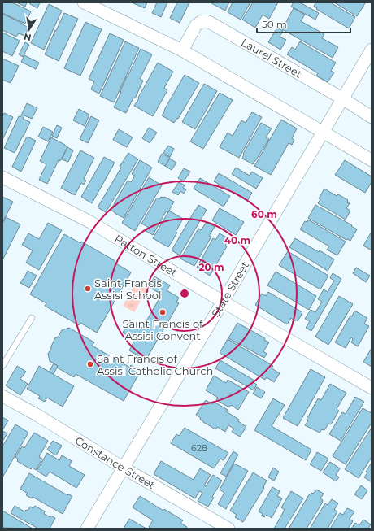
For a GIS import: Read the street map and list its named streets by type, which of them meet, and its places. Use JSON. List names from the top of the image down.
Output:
{
  "streets": {
    "street": [
      "Laurel Street",
      "Patton Street",
      "State Street",
      "Constance Street"
    ]
  },
  "crossings": [
    ["Laurel Street", "State Street"],
    ["Patton Street", "State Street"],
    ["State Street", "Constance Street"]
  ],
  "places": ["Saint Francis Assisi School", "Saint Francis of Assisi Convent", "Saint Francis of Assisi Catholic Church"],
  "house_numbers": ["628"],
  "scale_bar": "50 m",
  "north": "bottom",
  "rings": ["60 m", "40 m", "20 m"]
}
